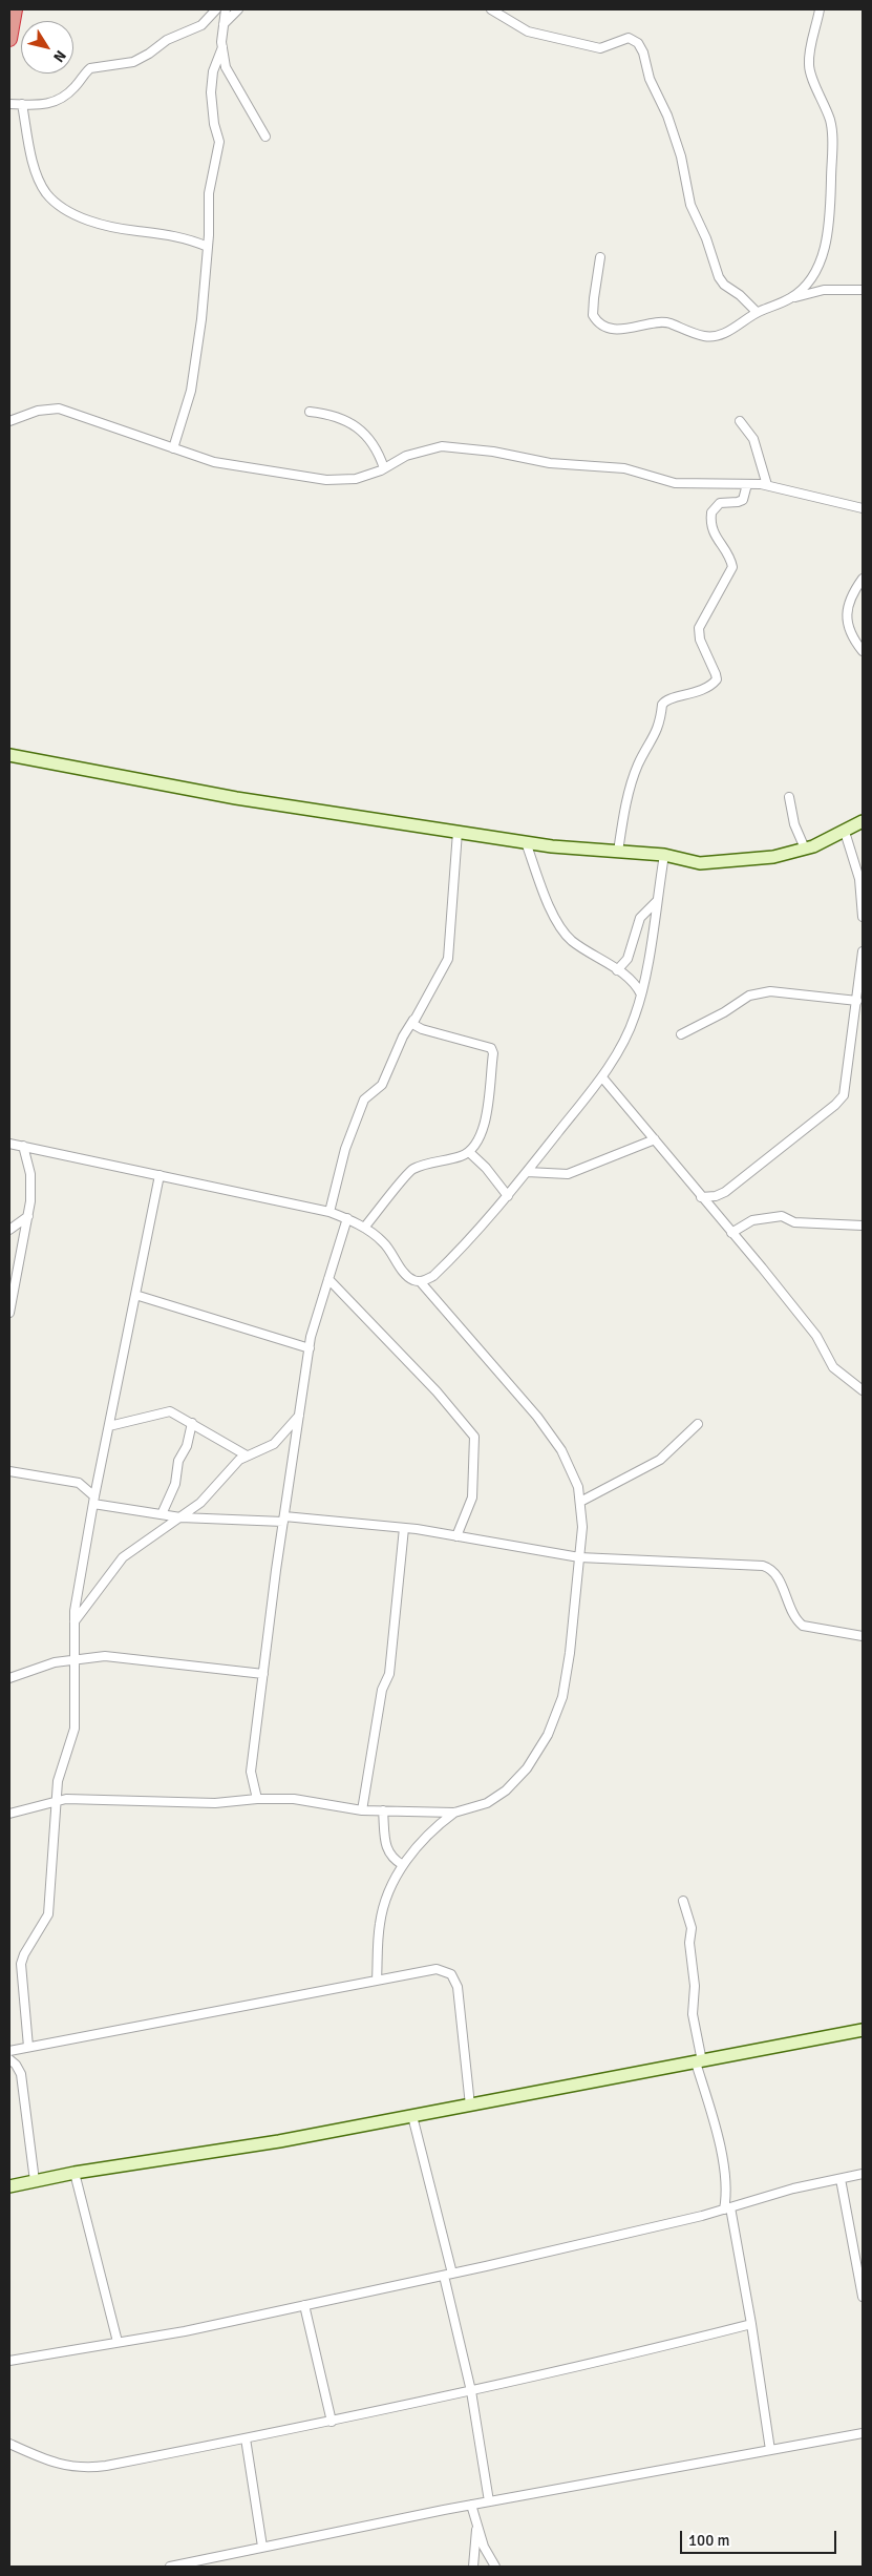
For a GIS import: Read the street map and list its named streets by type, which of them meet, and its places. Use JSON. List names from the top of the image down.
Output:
{
  "scale_bar": "100 m",
  "north": "bottom right"
}
